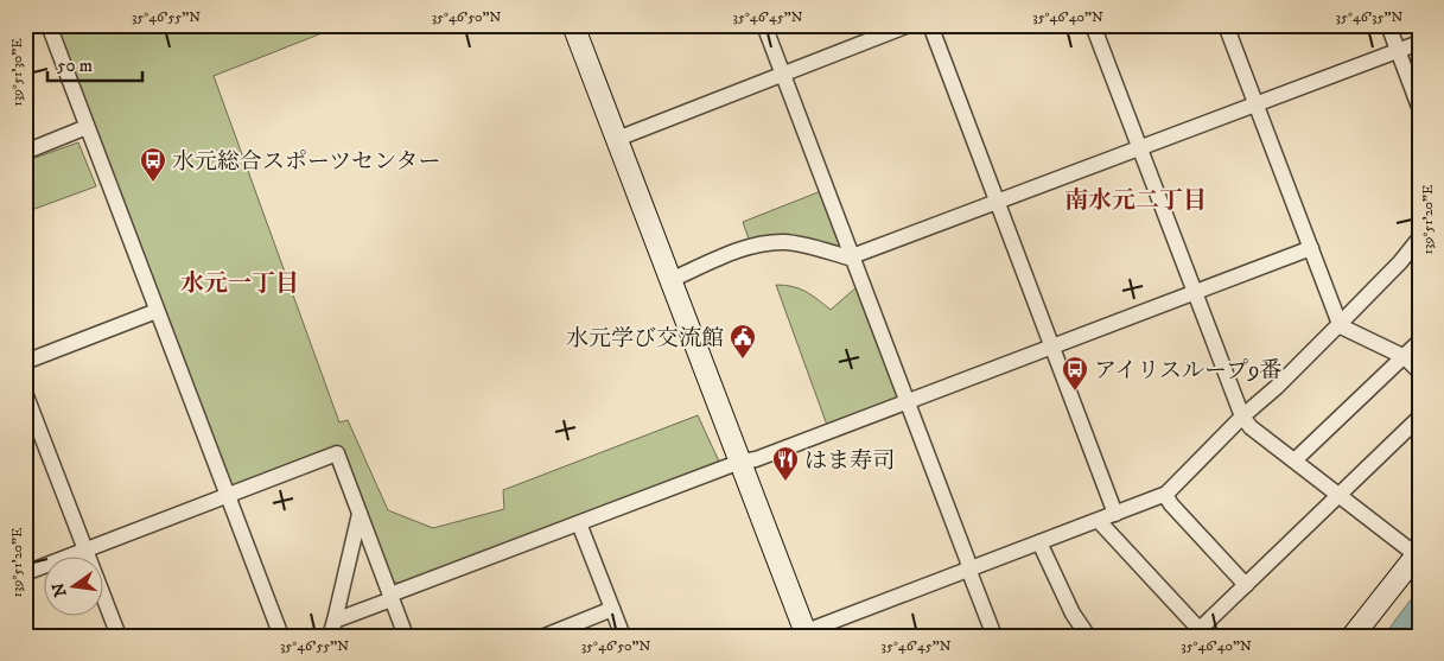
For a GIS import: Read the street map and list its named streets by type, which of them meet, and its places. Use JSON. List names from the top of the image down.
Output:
{
  "districts": ["南水元二丁目", "水元一丁目"],
  "places": {
    "bus stop": ["水元総合スポーツセンター", "アイリスループ9番"],
    "public building": ["水元学び交流館"],
    "restaurant": ["はま寿司"]
  },
  "scale_bar": "50 m",
  "north": "left",
  "coordinates": [
    "35°46'55\"N",
    "35°46'50\"N",
    "35°46'45\"N",
    "35°46'40\"N",
    "35°46'35\"N",
    "139°51'30\"E",
    "139°51'20\"E"
  ]
}
